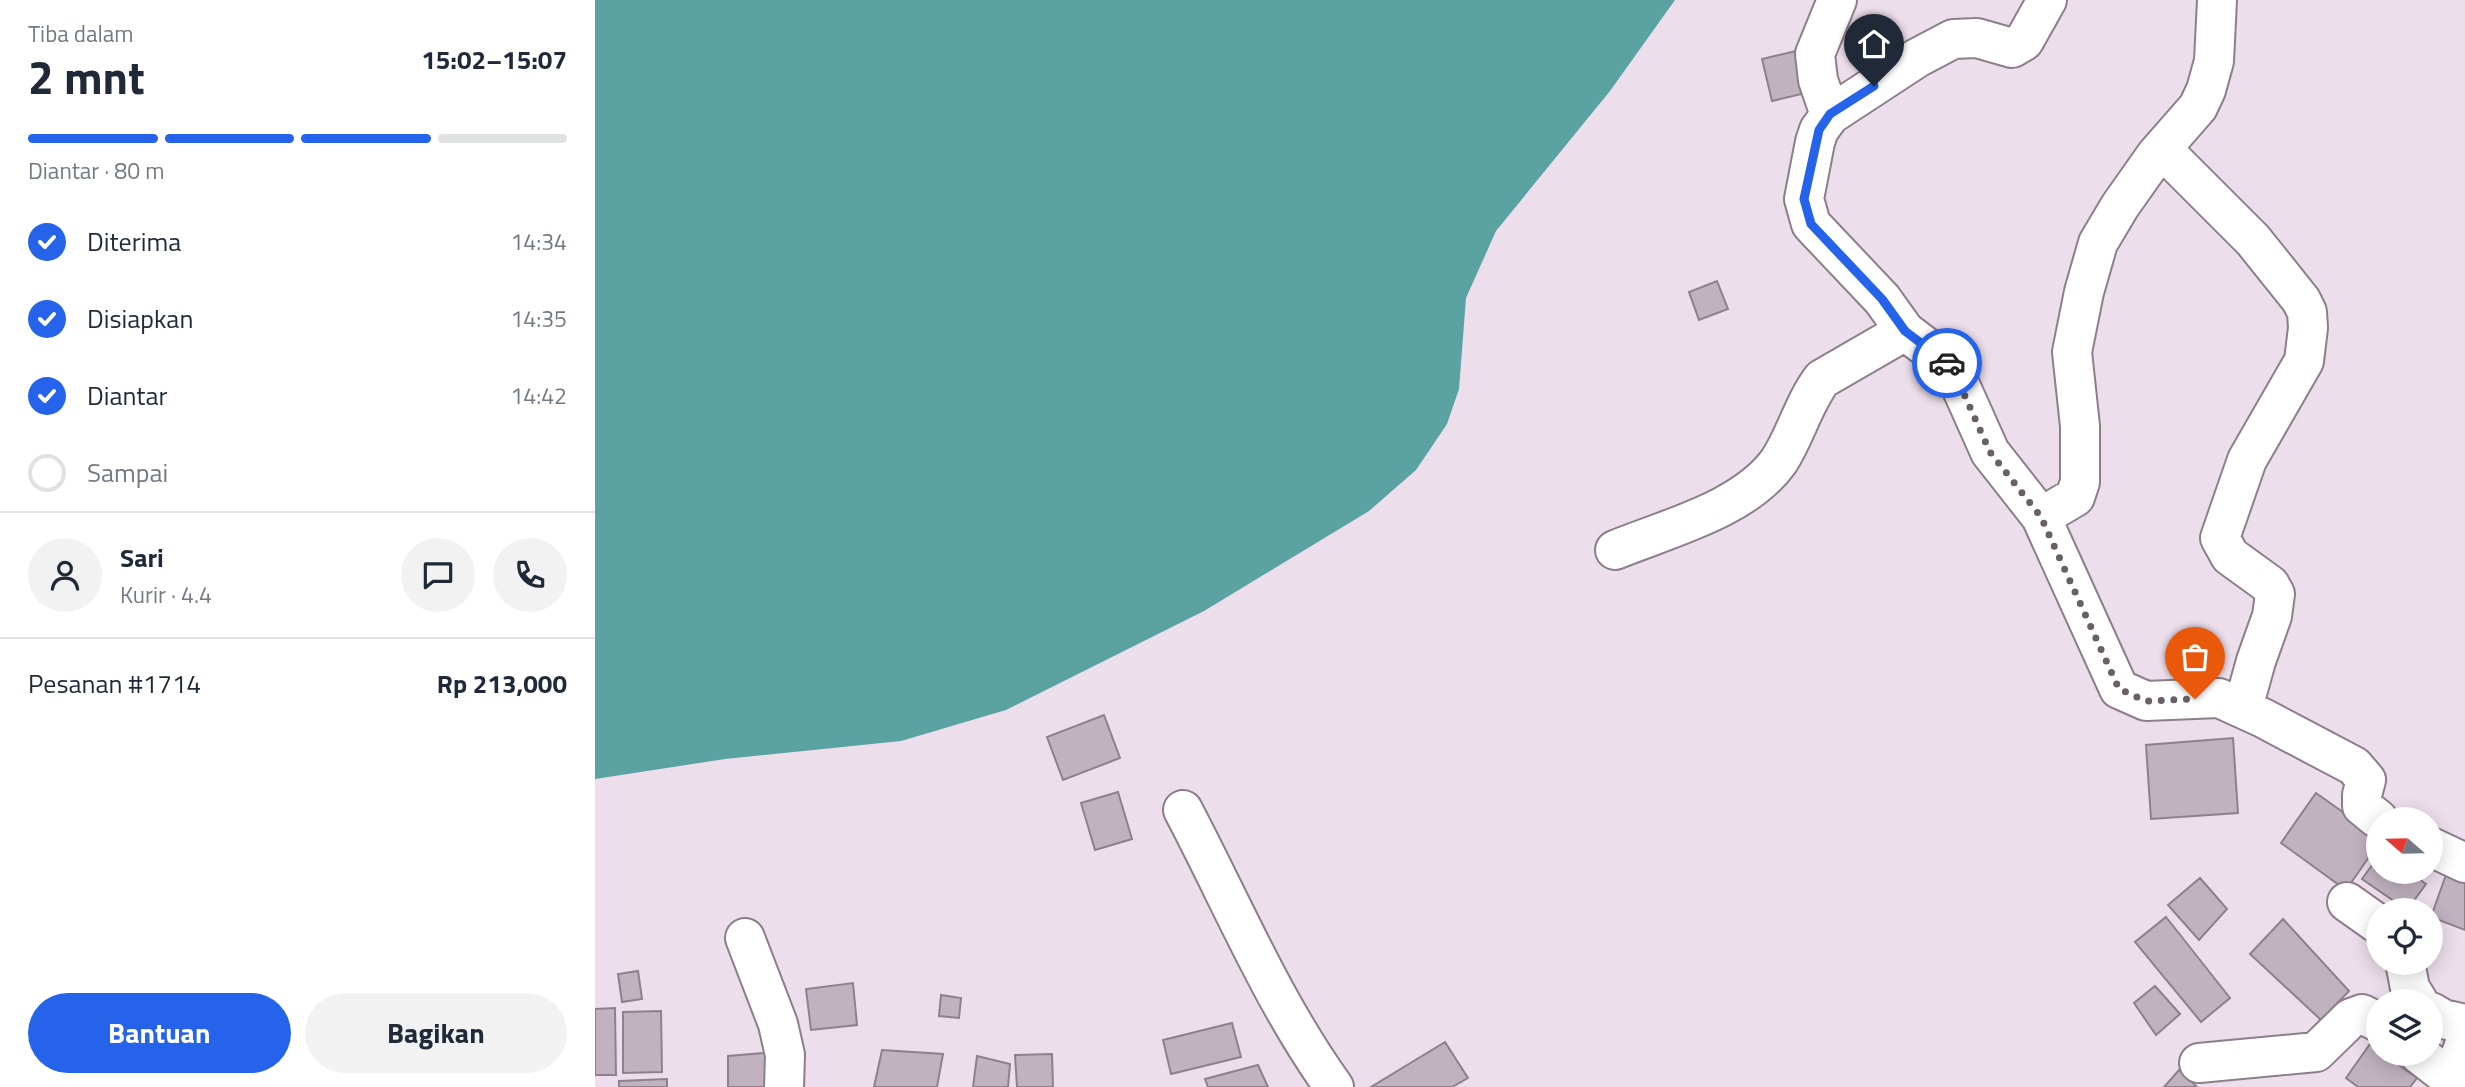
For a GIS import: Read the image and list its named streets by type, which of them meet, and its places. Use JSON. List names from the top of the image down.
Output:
{
  "north": "left",
  "page": {
    "heading": ["2 mnt", "Tiba dalam", "15:02–15:07"],
    "panel": [
      "Sari",
      "Kurir · 4.4",
      "Pesanan #1714",
      "Rp 213,000"
    ],
    "bar": "Diantar · 80 m",
    "list": [
      ["Diterima", "14:34"],
      ["Disiapkan", "14:35"],
      ["Diantar", "14:42"],
      "Sampai"
    ],
    "buttons": ["Bantuan", "Bagikan"]
  }
}
